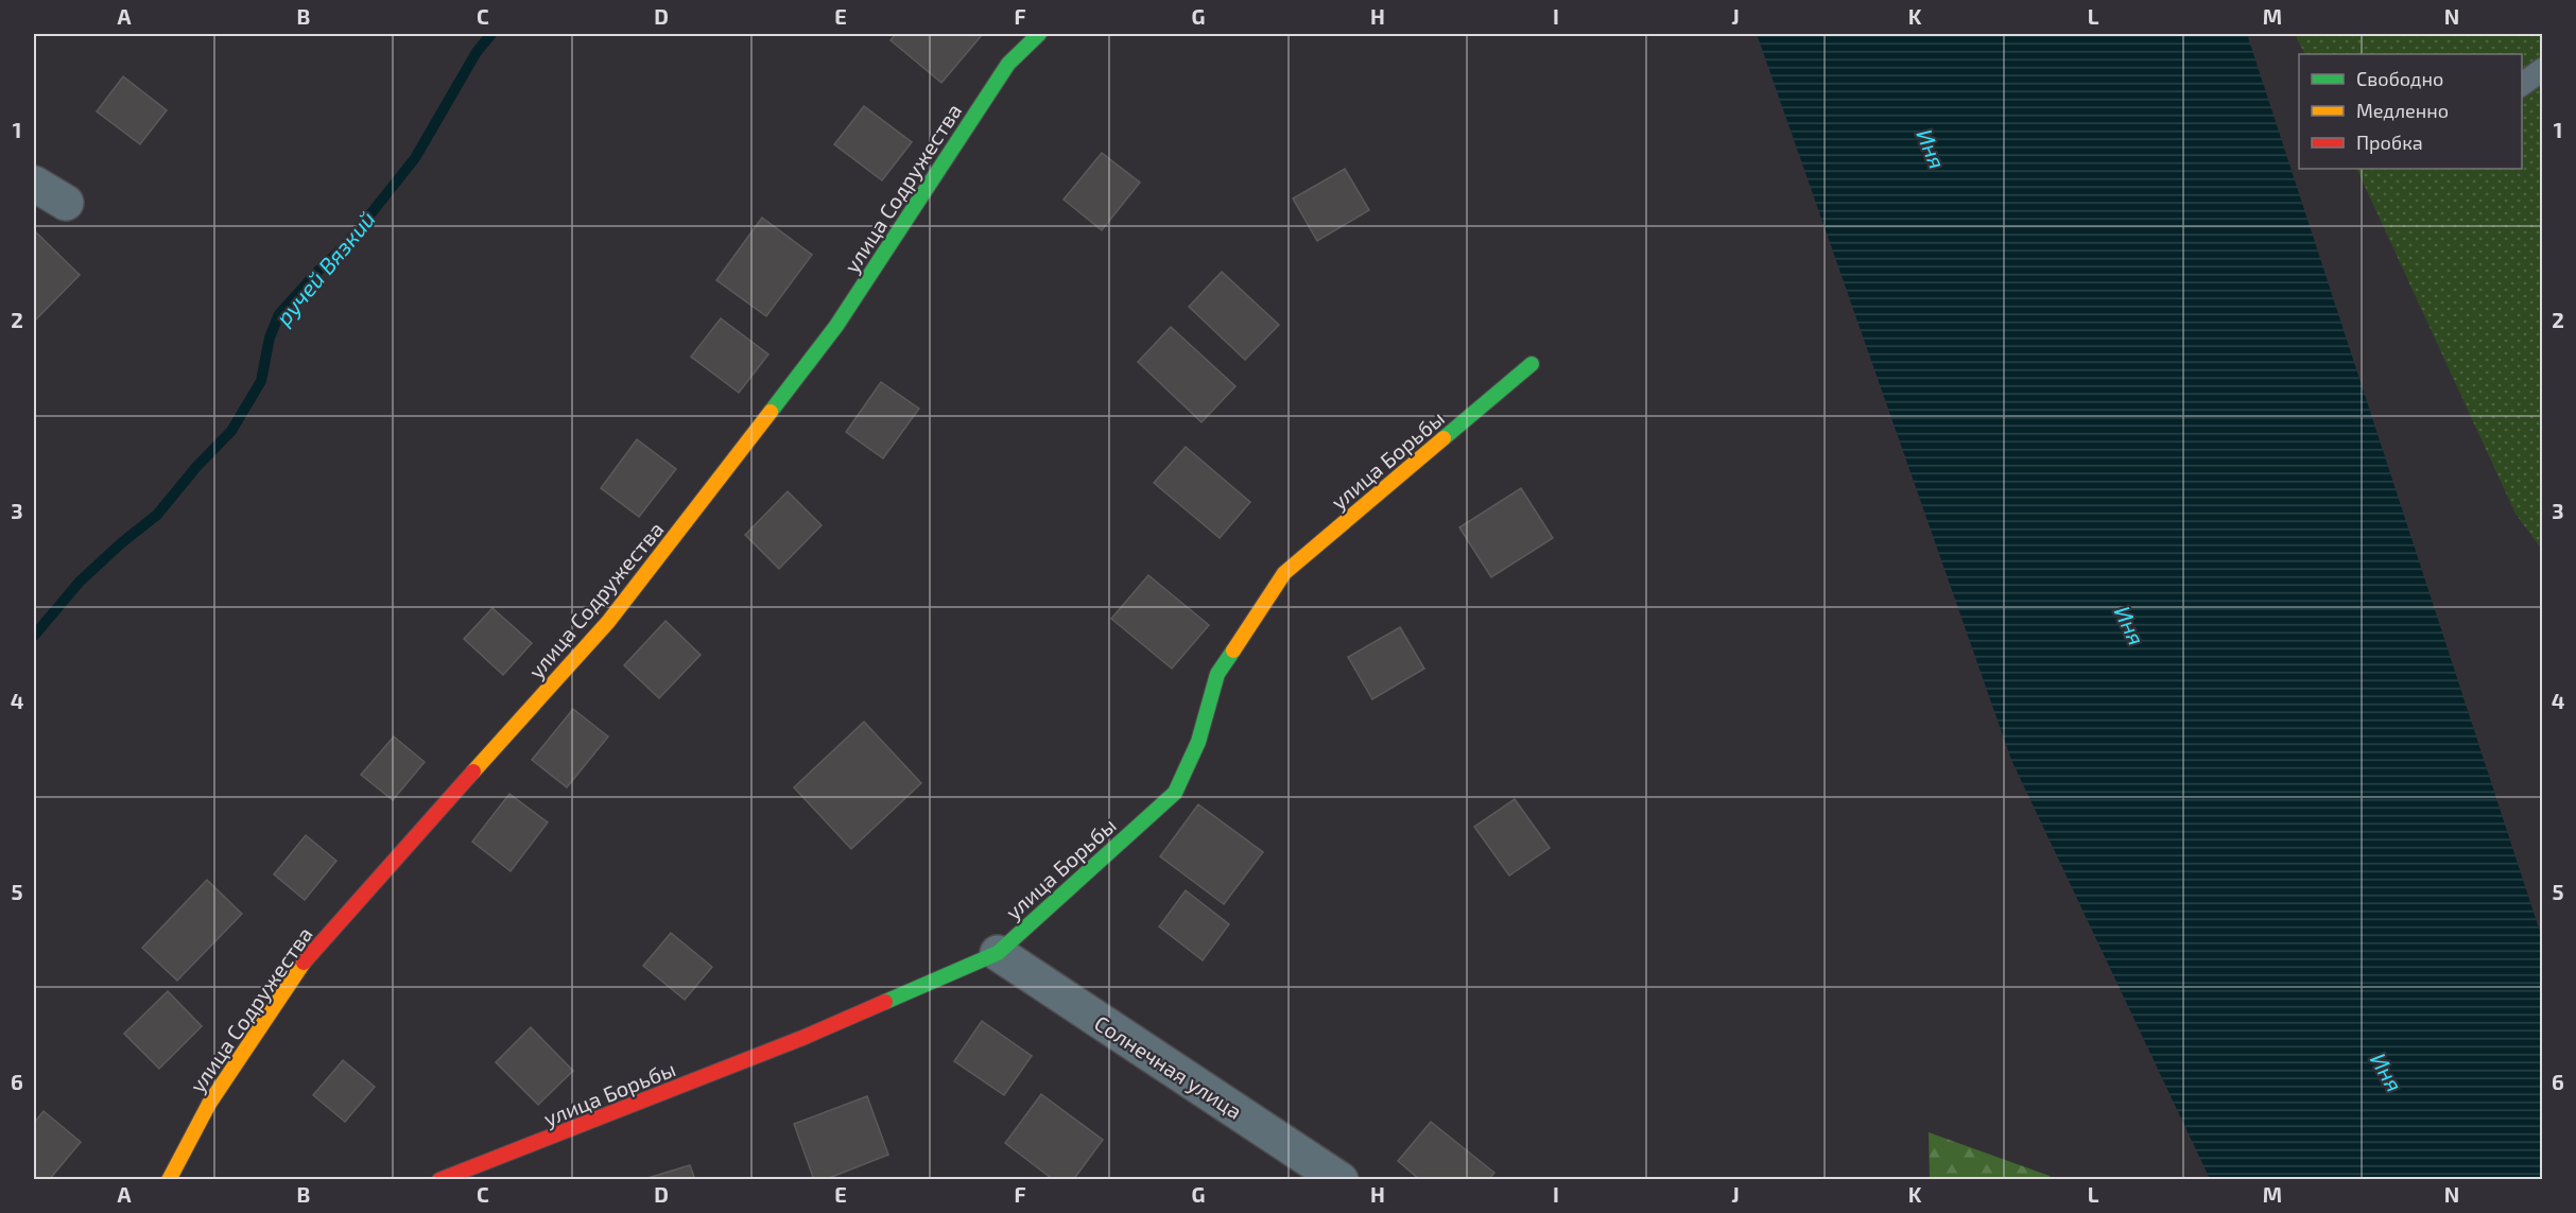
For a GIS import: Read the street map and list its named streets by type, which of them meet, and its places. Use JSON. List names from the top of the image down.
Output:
{
  "streets": {
    "street": ["улица Содружества", "улица Борьбы", "Солнечная улица"]
  },
  "crossings": [
    ["улица Борьбы", "Солнечная улица"]
  ],
  "water": ["Иня", "ручей Вязкий"],
  "legend": ["Свободно", "Медленно", "Пробка"],
  "grid": {
    "columns": [
      "A",
      "B",
      "C",
      "D",
      "E",
      "F",
      "G",
      "H",
      "I",
      "J",
      "K",
      "L",
      "M",
      "N"
    ],
    "rows": [
      "1",
      "2",
      "3",
      "4",
      "5",
      "6"
    ]
  }
}
